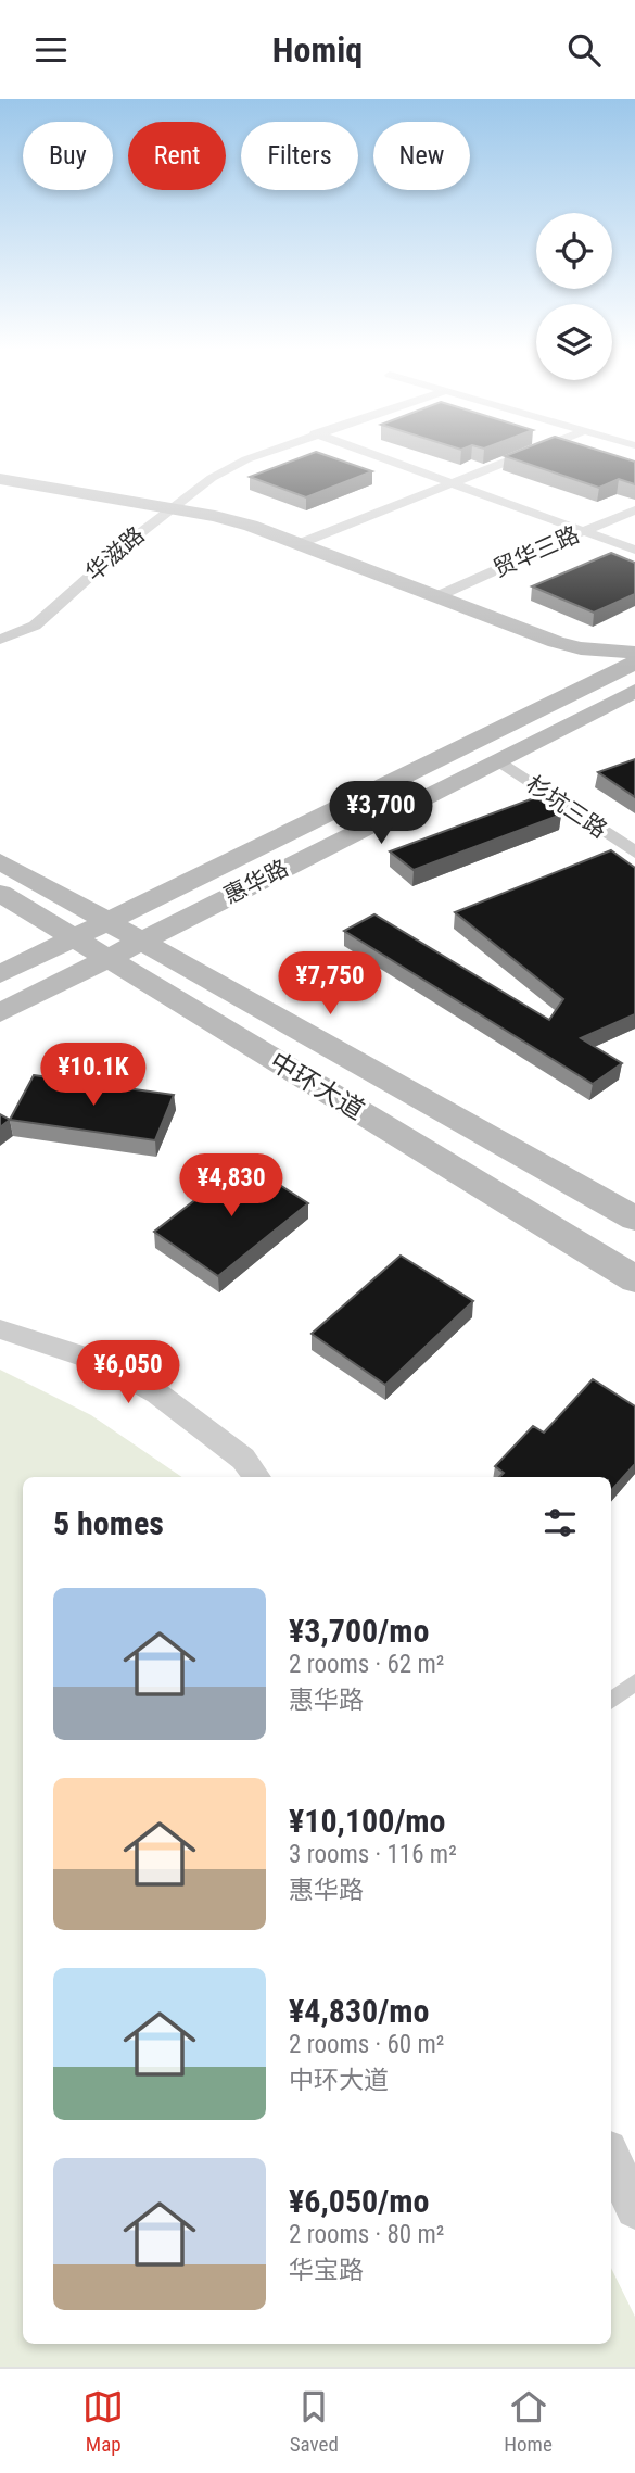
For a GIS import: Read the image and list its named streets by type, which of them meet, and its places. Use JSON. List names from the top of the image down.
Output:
{
  "streets": {
    "street": [
      "贸华三路",
      "华滋路",
      "杉坑三路",
      "惠华路",
      "中环大道"
    ]
  },
  "crossings": [
    ["杉坑三路", "惠华路"],
    ["惠华路", "中环大道"]
  ],
  "page": {
    "header": "Homiq",
    "chip": [
      "Buy",
      "Rent",
      "Filters",
      "New"
    ],
    "price": [
      "¥3,700",
      "¥7,750",
      "¥10.1K",
      "¥4,830",
      "¥6,050"
    ],
    "heading": "5 homes",
    "list": [
      {
        "name": "¥3,700/mo",
        "note": "2 rooms · 62 m² · 惠华路"
      },
      {
        "name": "¥10,100/mo",
        "note": "3 rooms · 116 m² · 惠华路"
      },
      {
        "name": "¥4,830/mo",
        "note": "2 rooms · 60 m² · 中环大道"
      },
      {
        "name": "¥6,050/mo",
        "note": "2 rooms · 80 m² · 华宝路"
      }
    ],
    "tabs": ["Map", "Saved", "Home"]
  }
}
